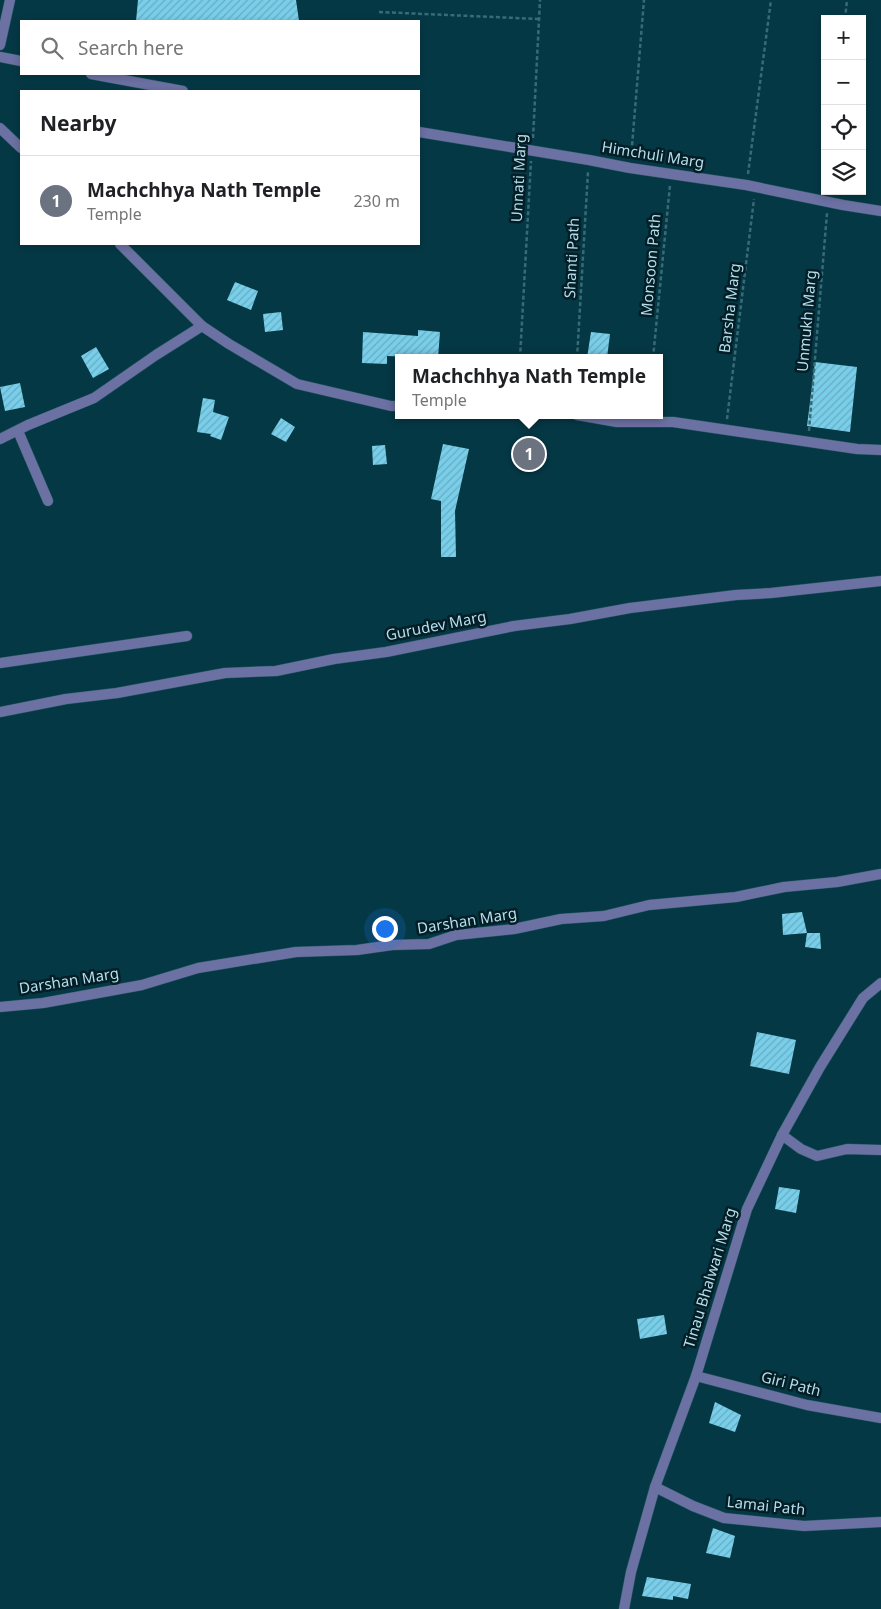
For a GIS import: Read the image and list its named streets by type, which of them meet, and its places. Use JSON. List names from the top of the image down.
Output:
{
  "streets": {
    "street": [
      "Himchuli Marg",
      "Gurudev Marg",
      "Darshan Marg",
      "Tinau Bhalwari Marg",
      "Giri Path",
      "Lamai Path"
    ],
    "path": [
      "Unnati Marg",
      "Shanti Path",
      "Monsoon Path",
      "Barsha Marg",
      "Unmukh Marg"
    ]
  },
  "crossings": [
    ["Himchuli Marg", "Unnati Marg"],
    ["Himchuli Marg", "Shanti Path"],
    ["Himchuli Marg", "Monsoon Path"],
    ["Himchuli Marg", "Barsha Marg"],
    ["Himchuli Marg", "Unmukh Marg"],
    ["Tinau Bhalwari Marg", "Giri Path"],
    ["Tinau Bhalwari Marg", "Lamai Path"]
  ],
  "page": {
    "map_buttons": ["+", "−"],
    "search": "Search here",
    "heading": "Nearby",
    "list": [
      {
        "mark": "1",
        "name": "Machchhya Nath Temple",
        "note": "Temple",
        "value": "230 m"
      }
    ],
    "popup": ["Machchhya Nath Temple", "Temple"],
    "pins": "1"
  }
}
